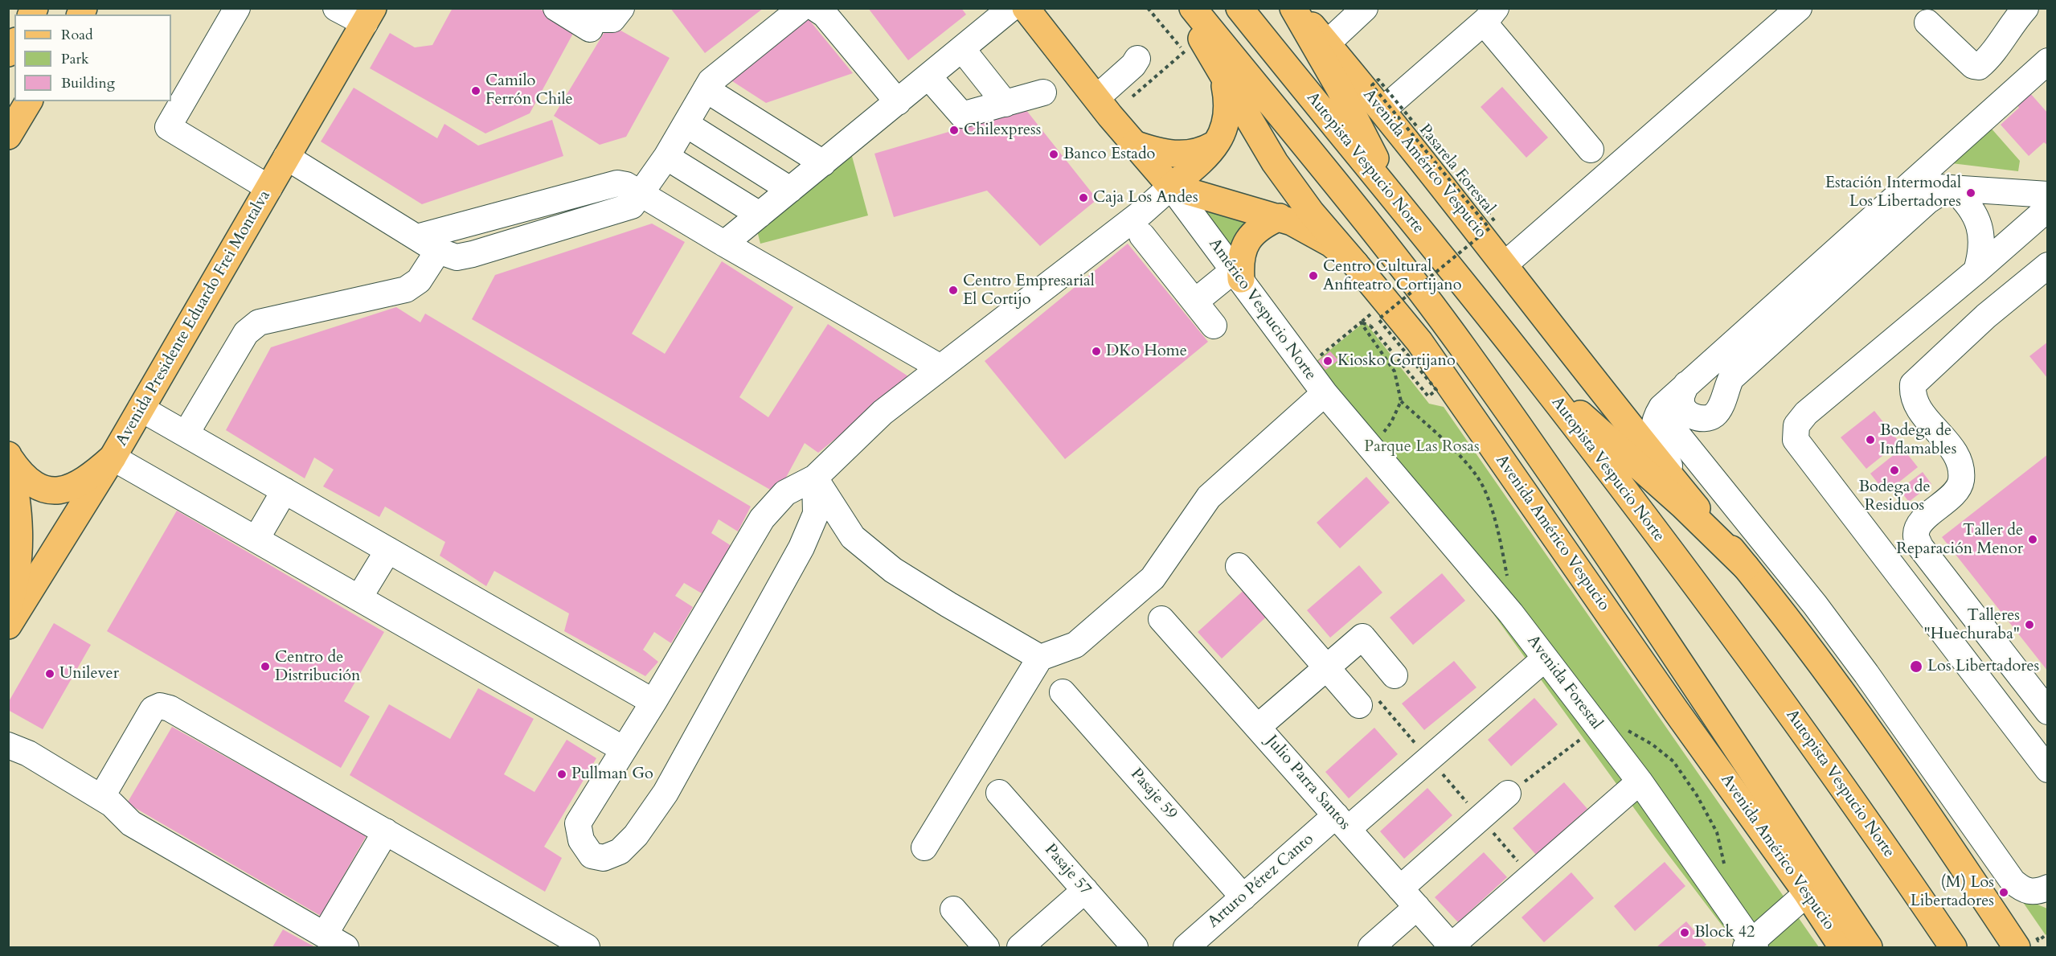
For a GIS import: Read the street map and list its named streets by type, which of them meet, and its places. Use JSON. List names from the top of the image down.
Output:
{
  "streets": {
    "main road": ["Autopista Vespucio Norte", "Avenida Américo Vespucio", "Avenida Presidente Eduardo Frei Montalva"],
    "street": [
      "Américo Vespucio Norte",
      "Avenida Forestal",
      "Julio Parra Santos",
      "Pasaje 59",
      "Pasaje 57",
      "Arturo Pérez Canto"
    ],
    "path": ["Pasarela Forestal"]
  },
  "crossings": [
    ["Avenida Américo Vespucio", "Américo Vespucio Norte"],
    ["Américo Vespucio Norte", "Avenida Forestal"],
    ["Avenida Forestal", "Arturo Pérez Canto"],
    ["Julio Parra Santos", "Arturo Pérez Canto"],
    ["Pasaje 59", "Arturo Pérez Canto"]
  ],
  "parks": ["Parque Las Rosas"],
  "places": [
    "Camilo Ferrón Chile",
    "Chilexpress",
    "Banco Estado",
    "Estación Intermodal Los Libertadores",
    "Caja Los Andes",
    "Centro Cultural Anfiteatro Cortijano",
    "Centro Empresarial El Cortijo",
    "DKo Home",
    "Kiosko Cortijano",
    "Bodega de Inflamables",
    "Bodega de Residuos",
    "Taller de Reparación Menor",
    "Talleres \"Huechuraba\"",
    "Centro de Distribución",
    "Los Libertadores",
    "Unilever",
    "Pullman Go",
    "(M) Los Libertadores",
    "Block 42"
  ],
  "legend": ["Road", "Park", "Building"]
}
